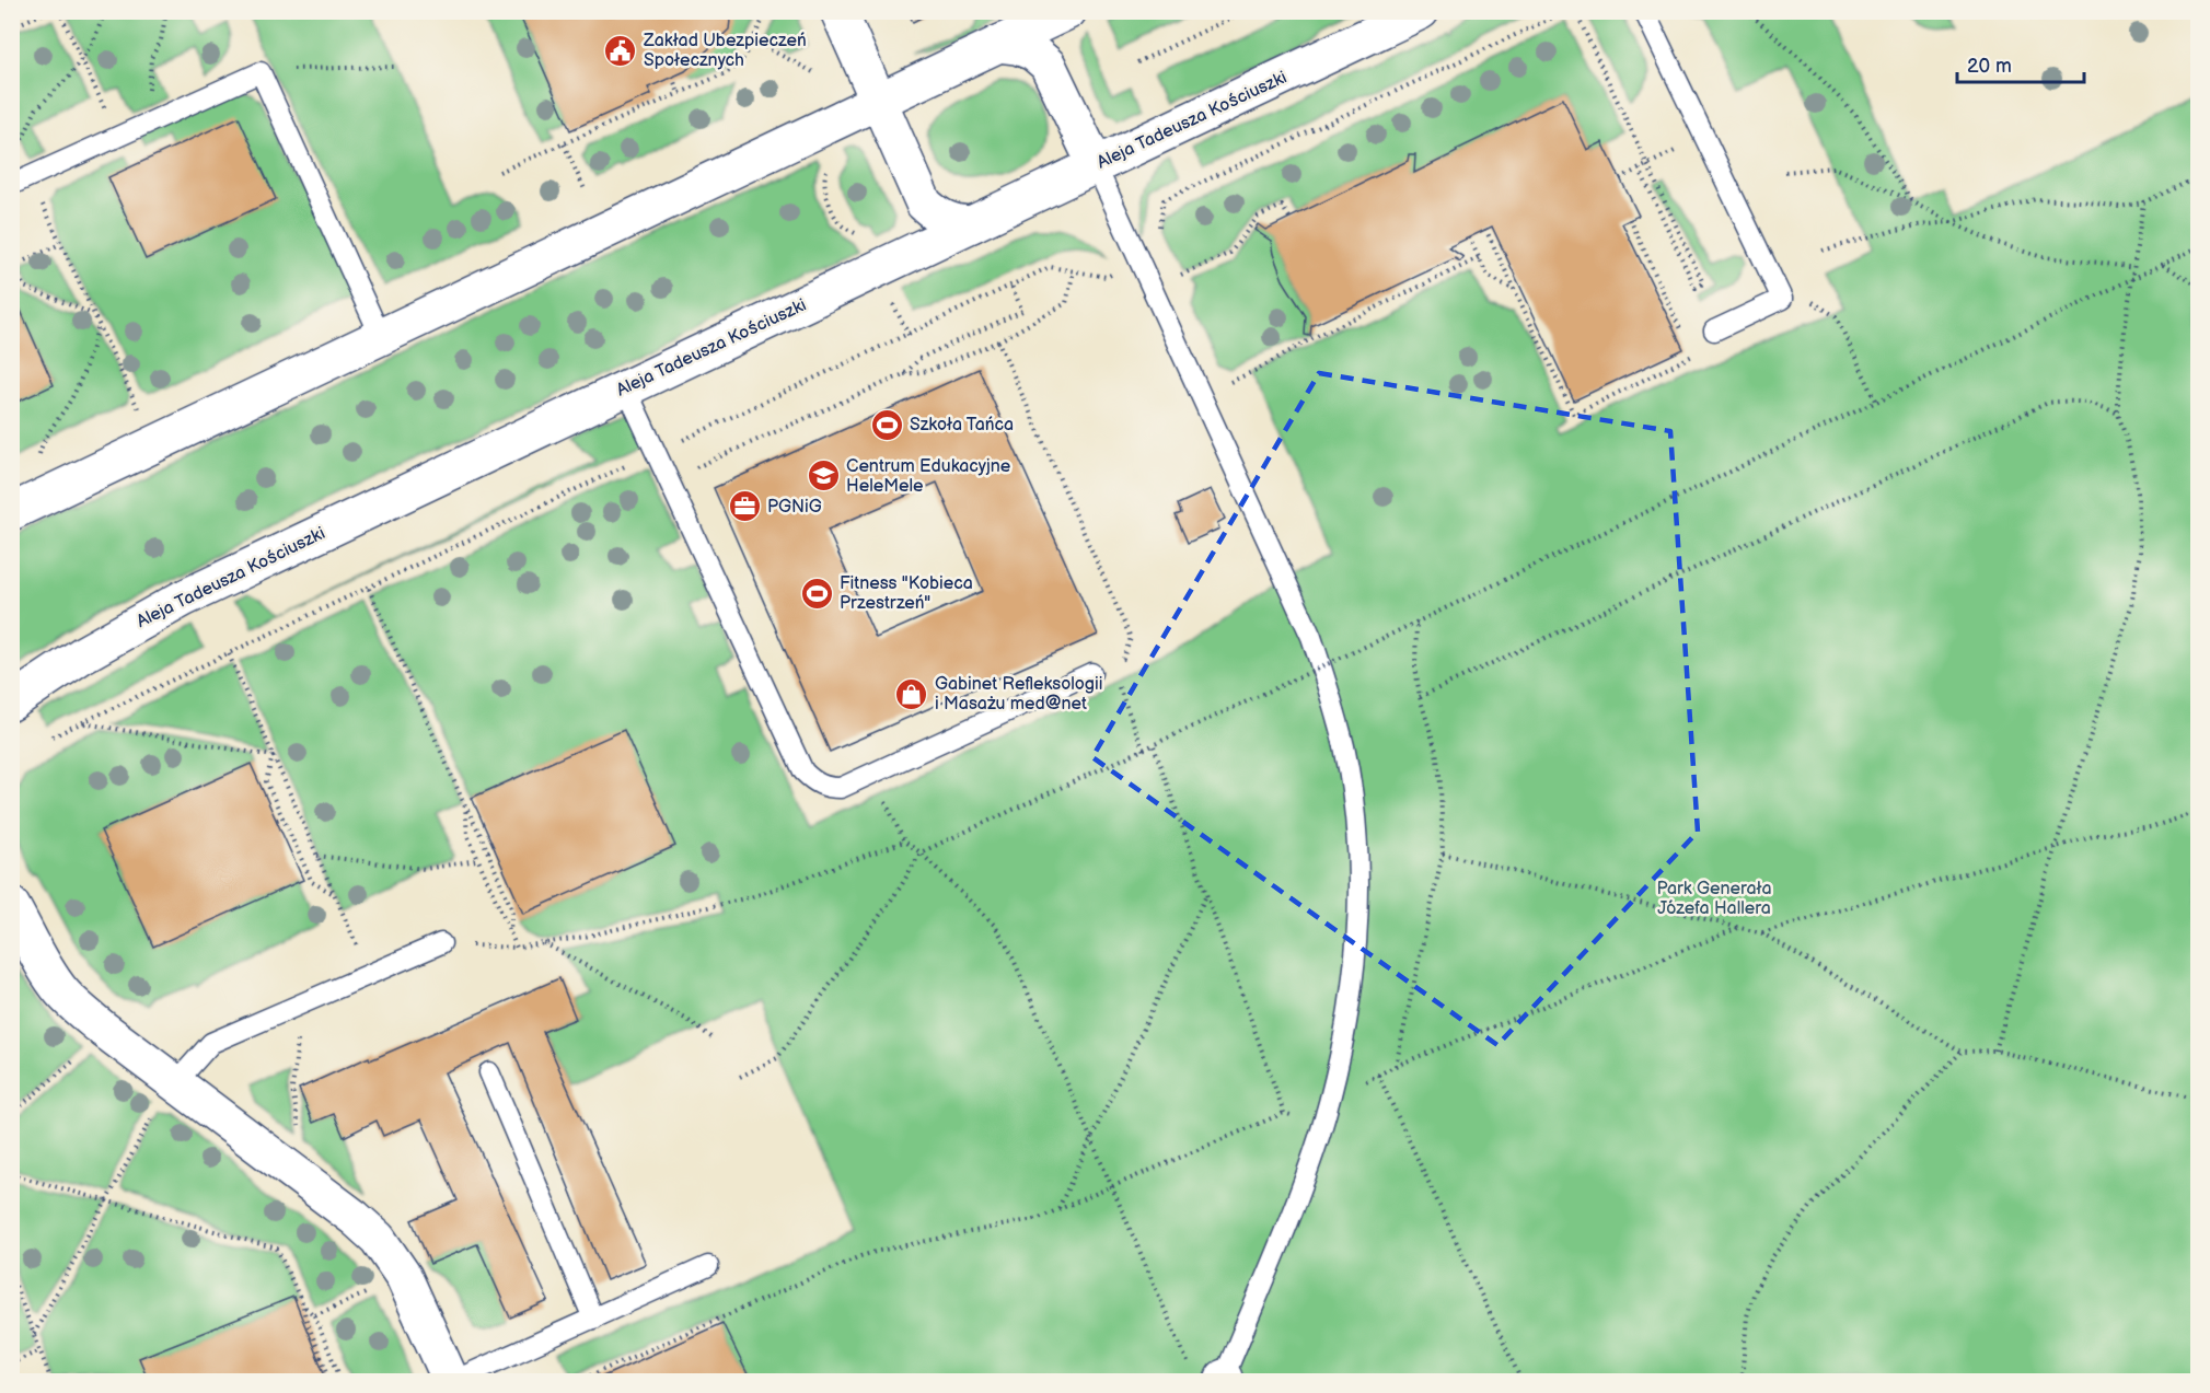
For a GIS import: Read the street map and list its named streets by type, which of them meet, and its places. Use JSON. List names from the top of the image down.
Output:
{
  "streets": {
    "street": ["Aleja Tadeusza Kościuszki"]
  },
  "parks": ["Park Generała Józefa Hallera"],
  "places": {
    "public building": ["Zakład Ubezpieczeń Społecznych"],
    "sports": ["Szkoła Tańca", "Fitness \"Kobieca Przestrzeń\""],
    "school or university": ["Centrum Edukacyjne HeleMele"],
    "office": ["PGNiG"],
    "shop": ["Gabinet Refleksologii i Masażu med@net"]
  },
  "scale_bar": "20 m"
}
